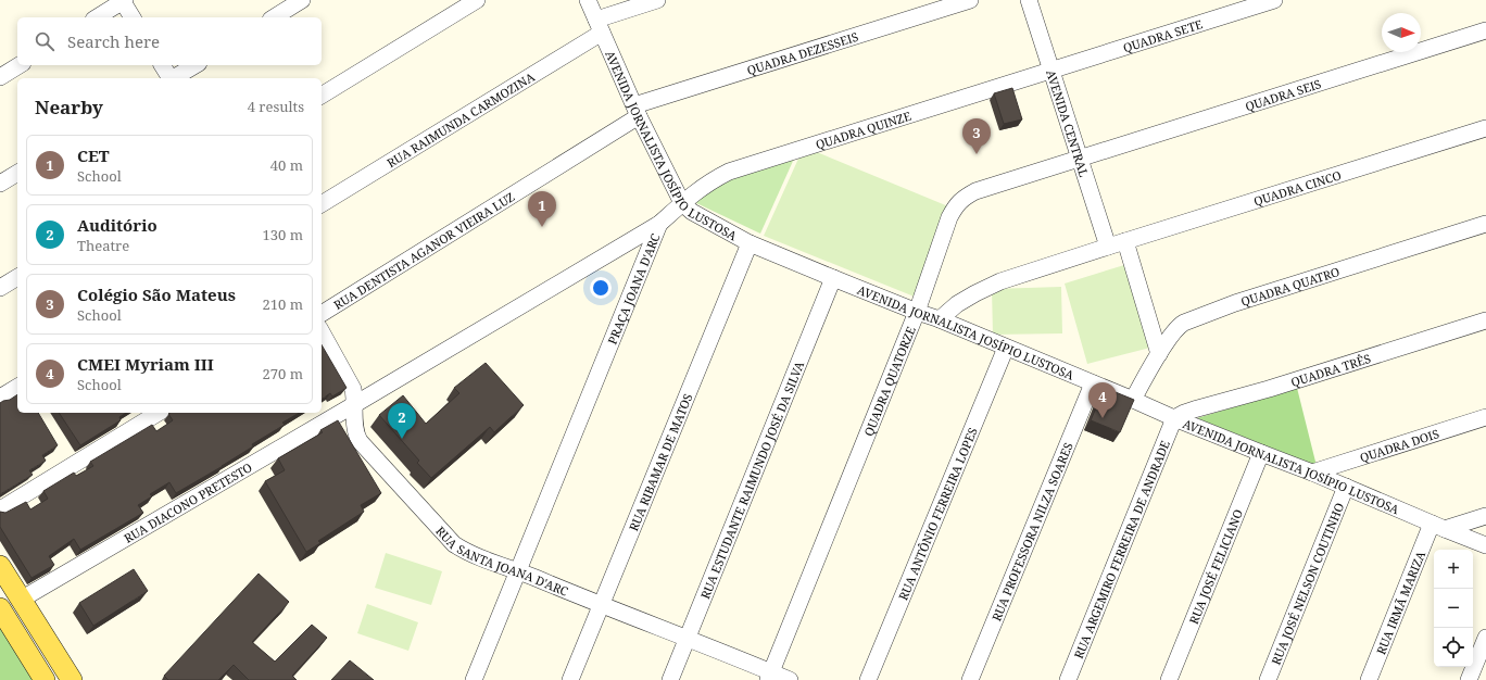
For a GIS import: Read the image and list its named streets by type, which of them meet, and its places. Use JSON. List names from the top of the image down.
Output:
{
  "streets": {
    "street": [
      "QUADRA SETE",
      "QUADRA DEZESSEIS",
      "QUADRA SEIS",
      "RUA RAIMUNDA CARMOZINA",
      "AVENIDA CENTRAL",
      "QUADRA QUINZE",
      "AVENIDA JORNALISTA JOSÍPIO LUSTOSA",
      "QUADRA CINCO",
      "RUA DENTISTA AGANOR VIEIRA LUZ",
      "QUADRA QUATRO",
      "PRAÇA JOANA D'ARC",
      "QUADRA TRÊS",
      "QUADRA QUATORZE",
      "QUADRA DOIS",
      "RUA RIBAMAR DE MATOS",
      "RUA ESTUDANTE RAIMUNDO JOSÉ DA SILVA",
      "RUA DIACONO PRETESTO",
      "RUA ANTÔNIO FERREIRA LOPES",
      "RUA PROFESSORA NILZA SOARES",
      "RUA ARGEMIRO FERREIRA DE ANDRADE",
      "RUA SANTA JOANA D'ARC",
      "RUA JOSÉ FELICIANO",
      "RUA JOSÉ NELSON COUTINHO",
      "RUA IRMÃ MARIZA"
    ]
  },
  "crossings": [
    ["QUADRA SETE", "AVENIDA CENTRAL"],
    ["QUADRA SETE", "QUADRA QUINZE"],
    ["QUADRA DEZESSEIS", "AVENIDA JORNALISTA JOSÍPIO LUSTOSA"],
    ["QUADRA DEZESSEIS", "RUA DENTISTA AGANOR VIEIRA LUZ"],
    ["QUADRA SEIS", "AVENIDA CENTRAL"],
    ["QUADRA SEIS", "QUADRA QUATORZE"],
    ["RUA RAIMUNDA CARMOZINA", "AVENIDA JORNALISTA JOSÍPIO LUSTOSA"],
    ["AVENIDA CENTRAL", "QUADRA QUINZE"],
    ["AVENIDA CENTRAL", "QUADRA CINCO"],
    ["AVENIDA CENTRAL", "QUADRA QUATORZE"],
    ["QUADRA QUINZE", "AVENIDA JORNALISTA JOSÍPIO LUSTOSA"],
    ["QUADRA QUINZE", "PRAÇA JOANA D'ARC"],
    ["AVENIDA JORNALISTA JOSÍPIO LUSTOSA", "RUA DENTISTA AGANOR VIEIRA LUZ"],
    ["AVENIDA JORNALISTA JOSÍPIO LUSTOSA", "QUADRA QUATRO"],
    ["AVENIDA JORNALISTA JOSÍPIO LUSTOSA", "QUADRA TRÊS"],
    ["AVENIDA JORNALISTA JOSÍPIO LUSTOSA", "QUADRA QUATORZE"],
    ["AVENIDA JORNALISTA JOSÍPIO LUSTOSA", "QUADRA DOIS"],
    ["AVENIDA JORNALISTA JOSÍPIO LUSTOSA", "RUA RIBAMAR DE MATOS"],
    ["AVENIDA JORNALISTA JOSÍPIO LUSTOSA", "RUA ESTUDANTE RAIMUNDO JOSÉ DA SILVA"],
    ["AVENIDA JORNALISTA JOSÍPIO LUSTOSA", "RUA ANTÔNIO FERREIRA LOPES"],
    ["AVENIDA JORNALISTA JOSÍPIO LUSTOSA", "RUA PROFESSORA NILZA SOARES"],
    ["AVENIDA JORNALISTA JOSÍPIO LUSTOSA", "RUA ARGEMIRO FERREIRA DE ANDRADE"],
    ["AVENIDA JORNALISTA JOSÍPIO LUSTOSA", "RUA JOSÉ FELICIANO"],
    ["AVENIDA JORNALISTA JOSÍPIO LUSTOSA", "RUA JOSÉ NELSON COUTINHO"],
    ["AVENIDA JORNALISTA JOSÍPIO LUSTOSA", "RUA IRMÃ MARIZA"],
    ["PRAÇA JOANA D'ARC", "RUA DIACONO PRETESTO"],
    ["PRAÇA JOANA D'ARC", "RUA SANTA JOANA D'ARC"],
    ["QUADRA TRÊS", "RUA ARGEMIRO FERREIRA DE ANDRADE"],
    ["QUADRA QUATORZE", "RUA SANTA JOANA D'ARC"],
    ["RUA RIBAMAR DE MATOS", "RUA SANTA JOANA D'ARC"],
    ["RUA ESTUDANTE RAIMUNDO JOSÉ DA SILVA", "RUA SANTA JOANA D'ARC"],
    ["RUA DIACONO PRETESTO", "RUA SANTA JOANA D'ARC"]
  ],
  "north": "right",
  "page": {
    "search": "Search here",
    "heading": ["Nearby", "4 results"],
    "pins": [
      "3",
      "1",
      "4",
      "2"
    ],
    "list": [
      {
        "mark": "1",
        "name": "CET",
        "note": "School",
        "value": "40 m"
      },
      {
        "mark": "2",
        "name": "Auditório",
        "note": "Theatre",
        "value": "130 m"
      },
      {
        "mark": "3",
        "name": "Colégio São Mateus",
        "note": "School",
        "value": "210 m"
      },
      {
        "mark": "4",
        "name": "CMEI Myriam III",
        "note": "School",
        "value": "270 m"
      }
    ],
    "map_buttons": ["+", "−"]
  }
}
